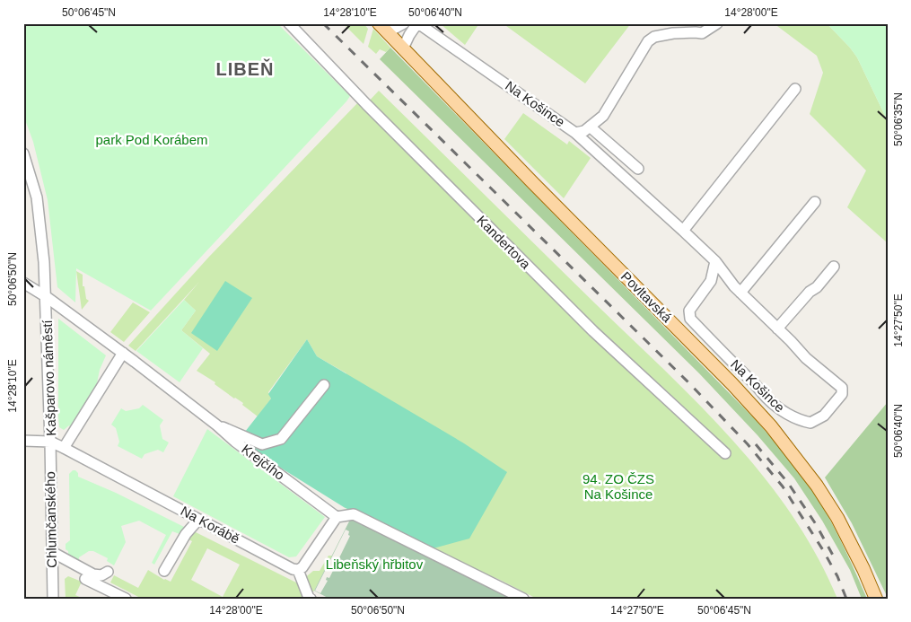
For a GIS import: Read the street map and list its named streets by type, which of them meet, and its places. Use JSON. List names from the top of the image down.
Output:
{
  "streets": {
    "main road": ["Povltavská"],
    "street": [
      "Na Košince",
      "Kandertova",
      "Kašparovo náměstí",
      "Krejčího",
      "Chlumčanského",
      "Na Korábě"
    ]
  },
  "crossings": [
    ["Na Košince", "Povltavská"],
    ["Kašparovo náměstí", "Krejčího"],
    ["Kašparovo náměstí", "Chlumčanského"],
    ["Kašparovo náměstí", "Na Korábě"]
  ],
  "districts": ["LIBEŇ"],
  "parks": ["park Pod Korábem", "94. ZO ČZS Na Košince", "Libeňský hřbitov"],
  "coordinates": [
    "50°06'45\"N",
    "14°28'10\"E",
    "50°06'40\"N",
    "14°28'00\"E",
    "50°06'35\"N",
    "50°06'50\"N",
    "14°27'50\"E"
  ]
}
